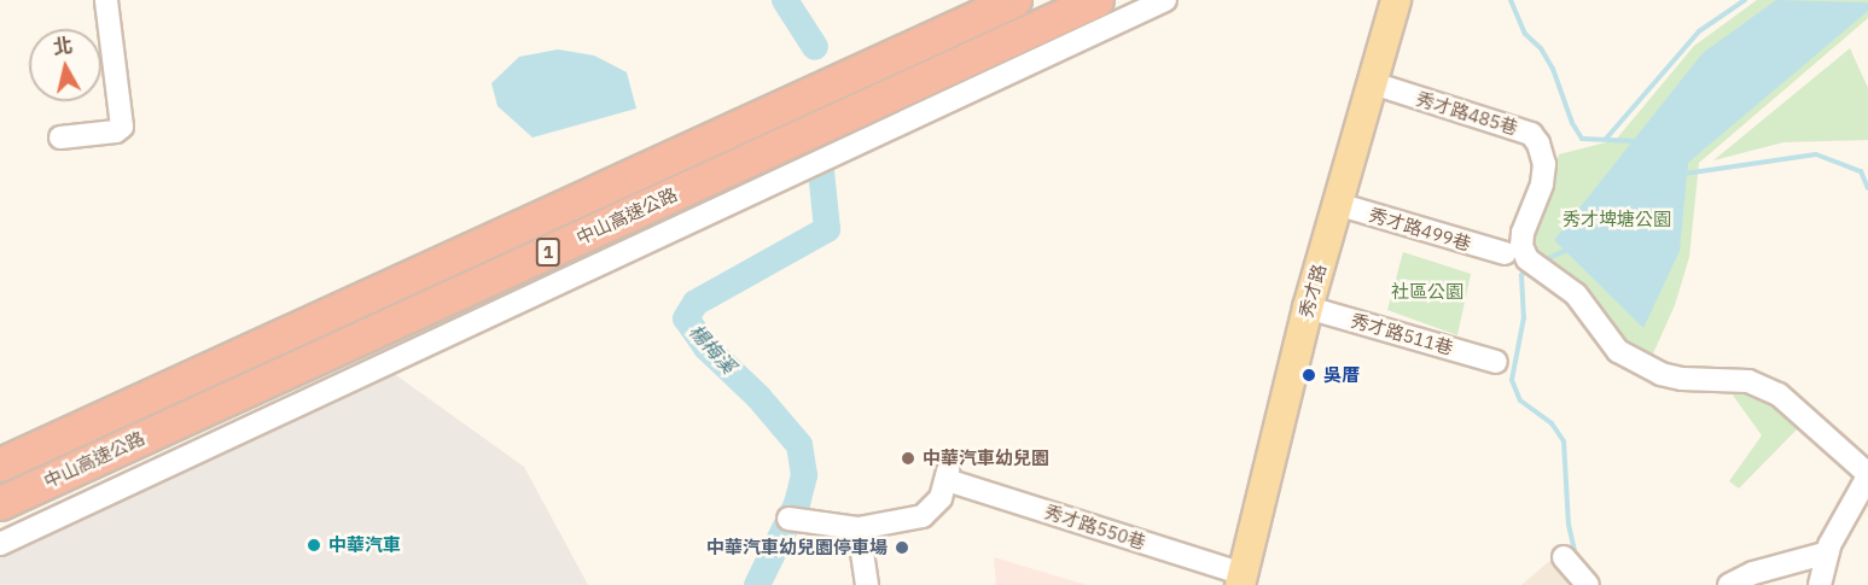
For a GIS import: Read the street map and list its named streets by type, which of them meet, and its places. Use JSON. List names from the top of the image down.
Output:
{
  "streets": {
    "highway": ["中山高速公路", "1"],
    "main road": ["秀才路"],
    "street": [
      "秀才路485巷",
      "秀才路499巷",
      "秀才路511巷",
      "秀才路550巷"
    ]
  },
  "crossings": [
    ["秀才路485巷", "秀才路"],
    ["秀才路499巷", "秀才路"],
    ["秀才路", "秀才路511巷"],
    ["秀才路", "秀才路550巷"]
  ],
  "water": ["楊梅溪"],
  "parks": ["秀才埤塘公園", "社區公園"],
  "places": [
    "吳厝",
    "中華汽車幼兒園",
    "中華汽車",
    "中華汽車幼兒園停車場"
  ],
  "north": "top"
}
